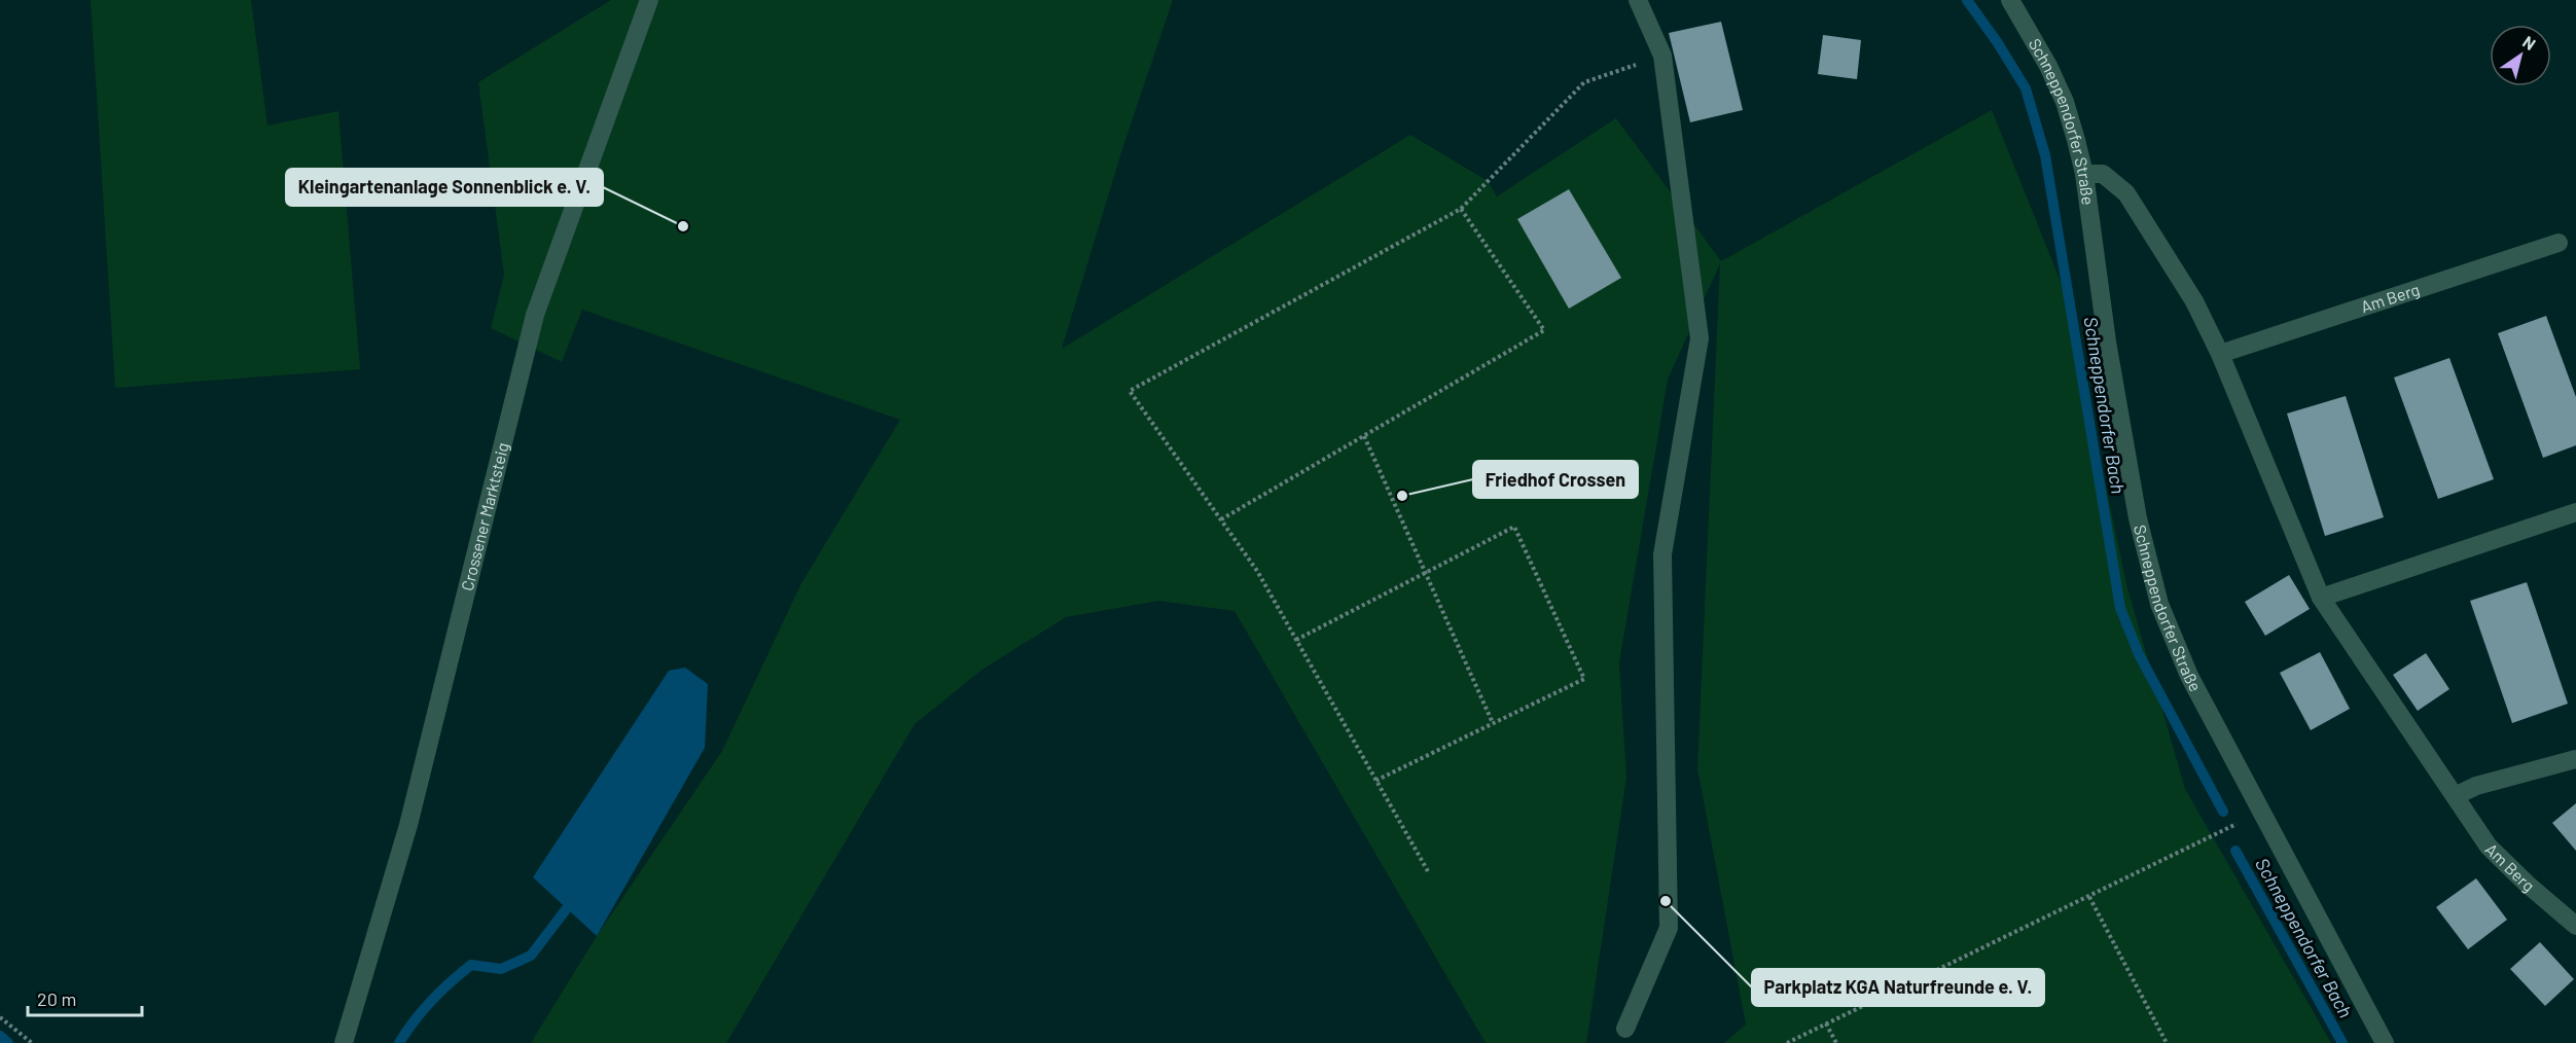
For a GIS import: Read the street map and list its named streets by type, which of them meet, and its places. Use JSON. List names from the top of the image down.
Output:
{
  "streets": {
    "street": ["Schneppendorfer Straße", "Am Berg", "Crossener Marktsteig"]
  },
  "crossings": [
    ["Schneppendorfer Straße", "Am Berg"]
  ],
  "water": ["Schneppendorfer Bach"],
  "places": ["Kleingartenanlage Sonnenblick e. V.", "Friedhof Crossen", "Parkplatz KGA Naturfreunde e. V."],
  "scale_bar": "20 m",
  "north": "top right"
}
